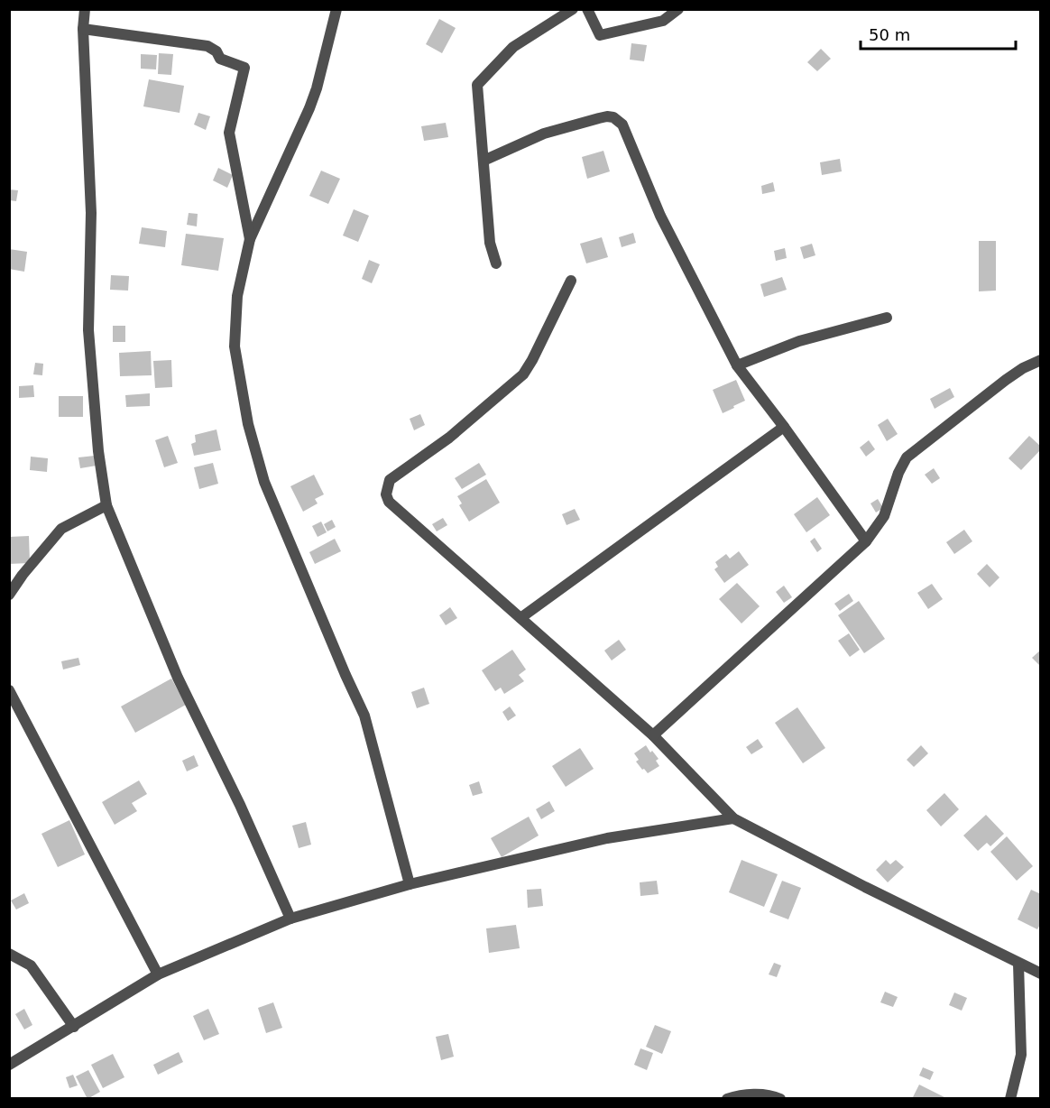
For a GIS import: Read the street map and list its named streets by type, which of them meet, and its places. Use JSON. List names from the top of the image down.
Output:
{
  "scale_bar": "50 m"
}
